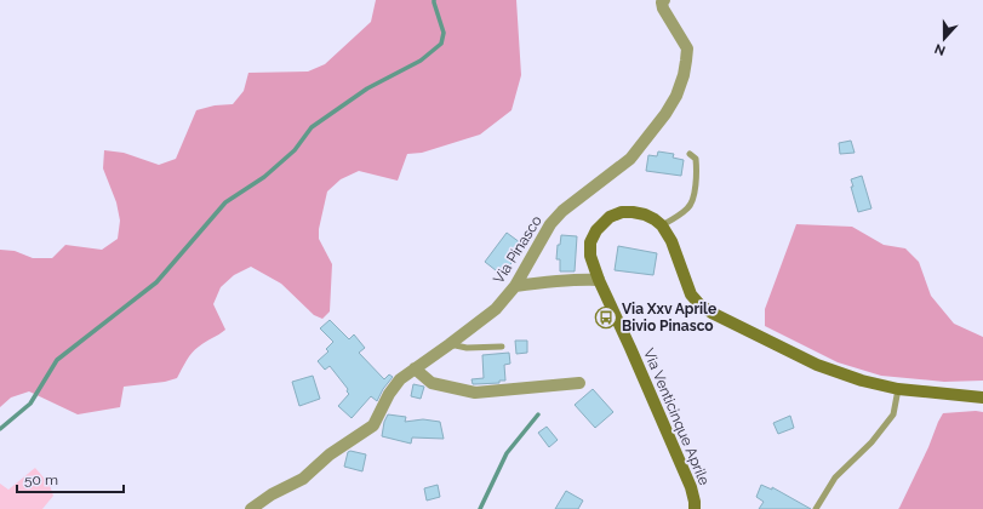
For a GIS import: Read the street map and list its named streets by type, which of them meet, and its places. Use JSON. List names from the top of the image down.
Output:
{
  "streets": {
    "main road": ["Via Venticinque Aprile"],
    "street": ["Via Pinasco"]
  },
  "places": {
    "bus stop": ["Via Xxv Aprile Bivio Pinasco"]
  },
  "scale_bar": "50 m",
  "north": "bottom"
}
